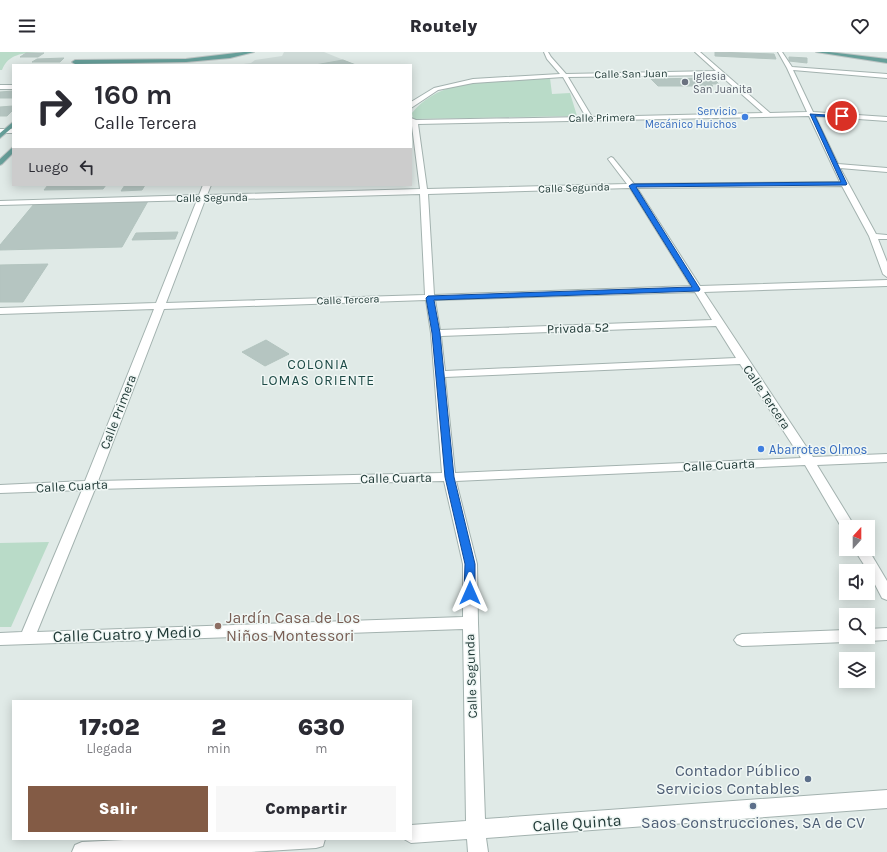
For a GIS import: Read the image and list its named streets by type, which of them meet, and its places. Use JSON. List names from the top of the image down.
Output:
{
  "streets": {
    "street": [
      "Calle San Juan",
      "Calle Primera",
      "Calle Segunda",
      "Calle Tercera",
      "Privada 52",
      "Calle Cuarta",
      "Calle Cuatro y Medio",
      "Calle Quinta"
    ]
  },
  "crossings": [
    ["Calle Primera", "Calle Segunda"],
    ["Calle Primera", "Calle Tercera"],
    ["Calle Primera", "Calle Cuarta"],
    ["Calle Primera", "Calle Cuatro y Medio"],
    ["Calle Segunda", "Calle Tercera"],
    ["Calle Segunda", "Privada 52"],
    ["Calle Segunda", "Calle Cuarta"],
    ["Calle Segunda", "Calle Cuatro y Medio"],
    ["Calle Segunda", "Calle Quinta"],
    ["Calle Tercera", "Privada 52"],
    ["Calle Tercera", "Calle Cuarta"]
  ],
  "districts": ["COLONIA LOMAS ORIENTE"],
  "places": [
    "Iglesia San Juanita",
    "Servicio Mecánico Huichos",
    "Abarrotes Olmos",
    "Jardín Casa de Los Niños Montessori",
    "Contador Público Servicios Contables",
    "Saos Construcciones, SA de CV"
  ],
  "north": "top",
  "page": {
    "header": "Routely",
    "turn": ["160 m", "Calle Tercera"],
    "then": "Luego",
    "eta": [
      "17:02",
      "Llegada",
      "2",
      "min",
      "630",
      "m"
    ],
    "buttons": ["Salir", "Compartir"]
  }
}
